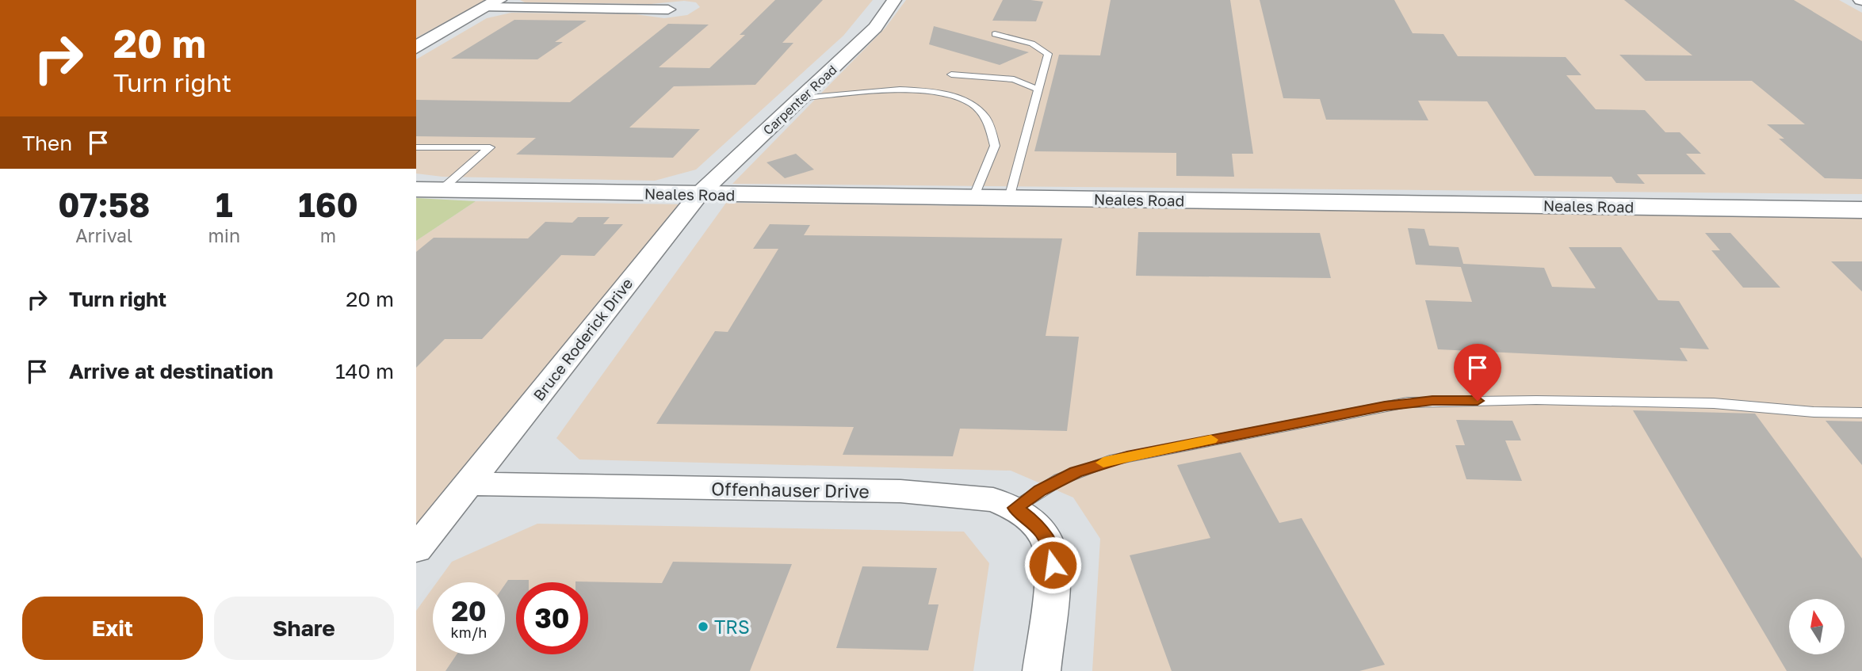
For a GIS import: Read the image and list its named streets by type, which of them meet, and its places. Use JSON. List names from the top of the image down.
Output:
{
  "streets": {
    "street": [
      "Carpenter Road",
      "Neales Road",
      "Bruce Roderick Drive",
      "Offenhauser Drive"
    ]
  },
  "crossings": [
    ["Carpenter Road", "Neales Road"],
    ["Carpenter Road", "Bruce Roderick Drive"],
    ["Neales Road", "Bruce Roderick Drive"],
    ["Bruce Roderick Drive", "Offenhauser Drive"]
  ],
  "places": ["TRS"],
  "north": "top",
  "page": {
    "turn": ["20 m", "Turn right"],
    "then": "Then",
    "eta": [
      "07:58",
      "Arrival",
      "1",
      "min",
      "160",
      "m"
    ],
    "list": [
      {
        "name": "Turn right",
        "value": "20 m"
      },
      {
        "name": "Arrive at destination",
        "value": "140 m"
      }
    ],
    "speed": "20 km/h",
    "limit": "30",
    "buttons": ["Exit", "Share"]
  }
}
